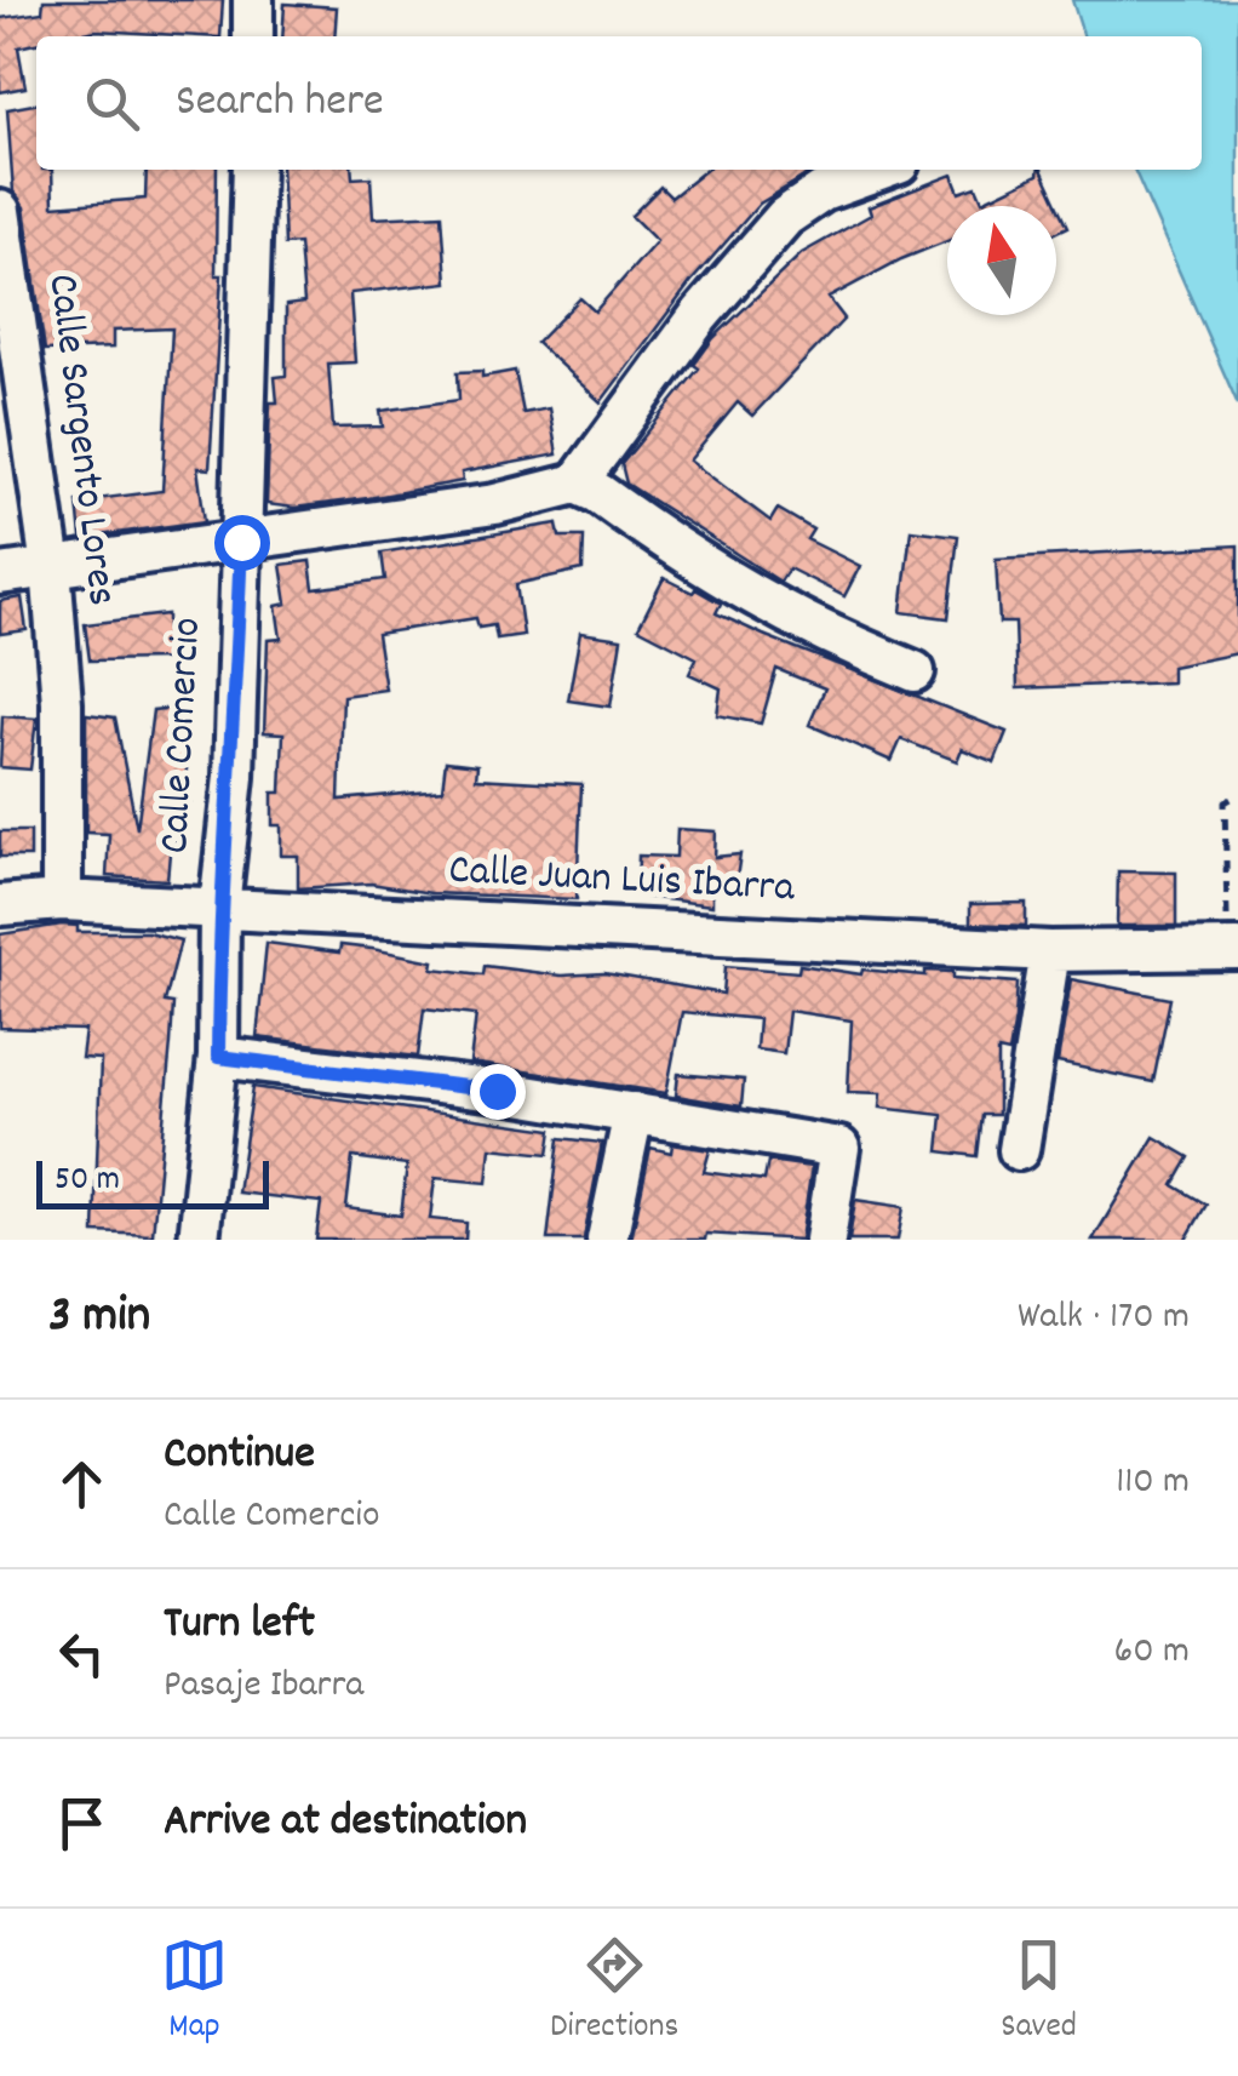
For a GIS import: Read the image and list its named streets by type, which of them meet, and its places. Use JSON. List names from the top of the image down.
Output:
{
  "streets": {
    "street": ["Calle Sargento Lores", "Calle Comercio", "Calle Juan Luis Ibarra"]
  },
  "crossings": [
    ["Calle Sargento Lores", "Calle Juan Luis Ibarra"],
    ["Calle Comercio", "Calle Juan Luis Ibarra"]
  ],
  "scale_bar": "50 m",
  "north": "top",
  "page": {
    "search": "Search here",
    "scale": "50 m",
    "heading": ["3 min", "Walk · 170 m"],
    "list": [
      ["Continue", "Calle Comercio", "110 m"],
      ["Turn left", "Pasaje Ibarra", "60 m"],
      "Arrive at destination"
    ],
    "nav": ["Map", "Directions", "Saved"]
  }
}
